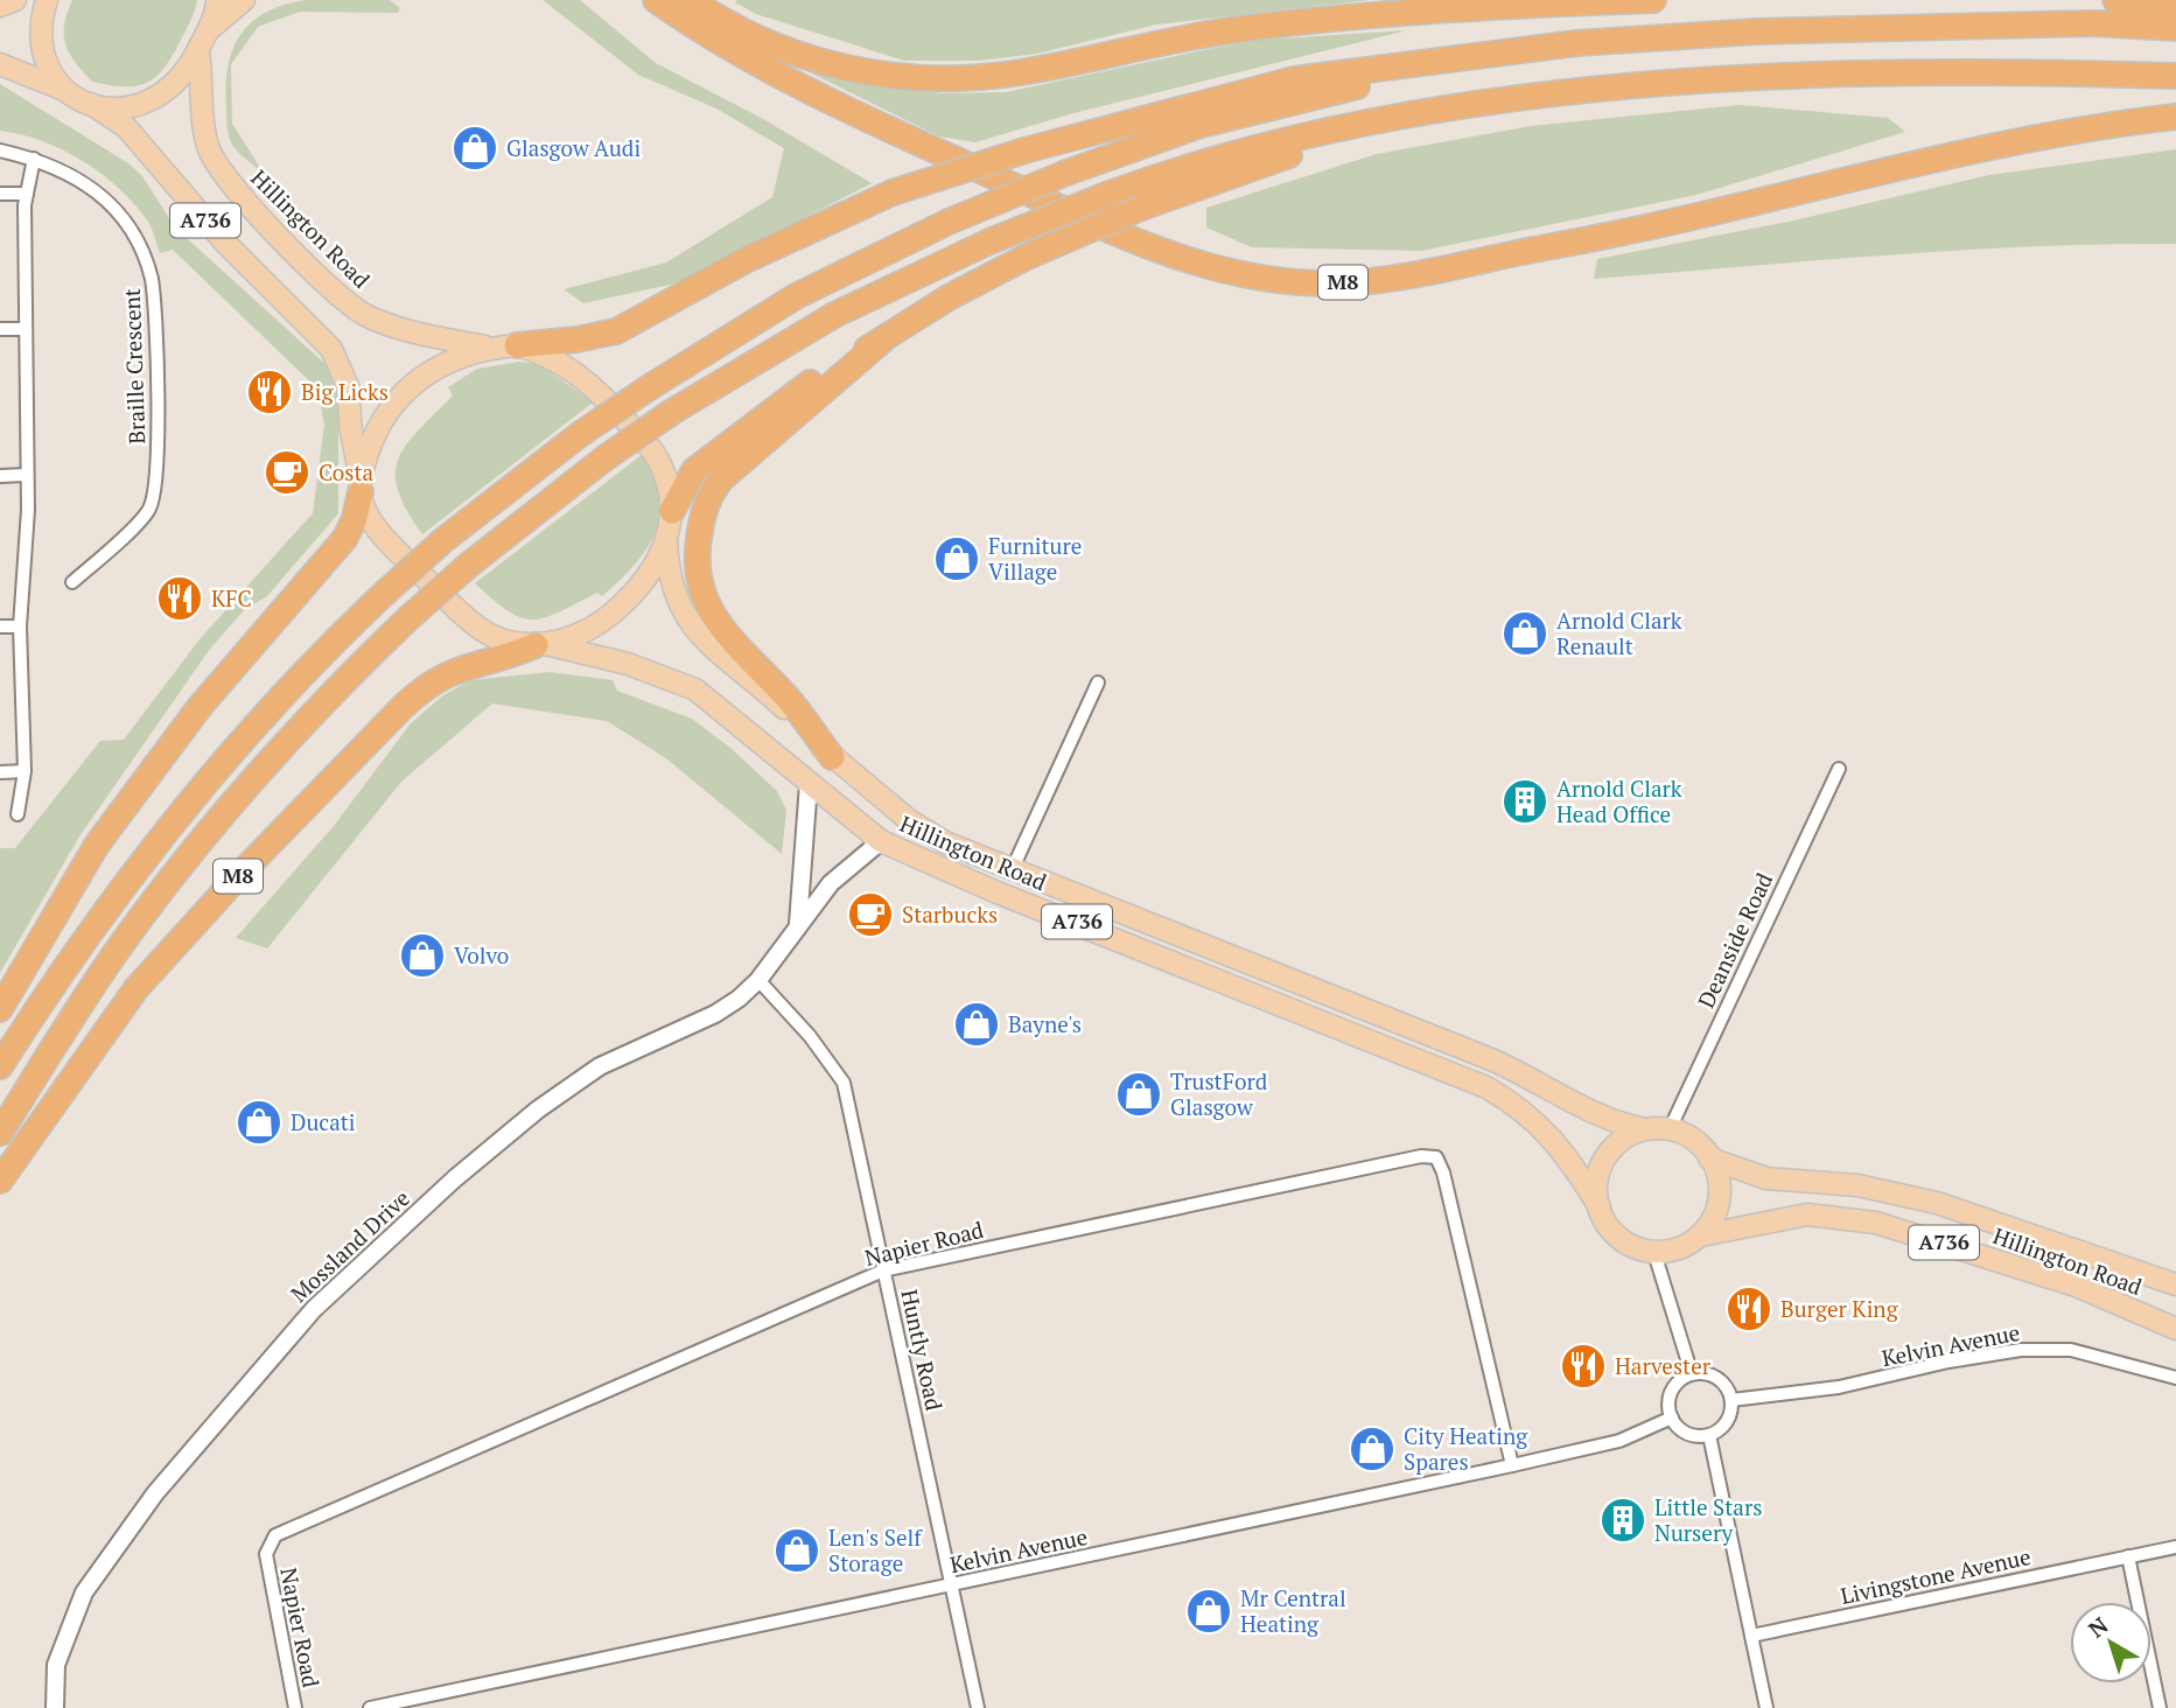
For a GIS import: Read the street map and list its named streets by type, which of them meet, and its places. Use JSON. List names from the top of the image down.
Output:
{
  "streets": {
    "highway": ["M8"],
    "main road": ["A736", "Hillington Road"],
    "street": [
      "Braille Crescent",
      "Deanside Road",
      "Napier Road",
      "Mossland Drive",
      "Kelvin Avenue",
      "Huntly Road",
      "Livingstone Avenue"
    ]
  },
  "crossings": [
    ["A736", "Hillington Road"],
    ["A736", "M8"],
    ["A736", "Deanside Road"],
    ["Hillington Road", "M8"],
    ["Hillington Road", "Deanside Road"],
    ["Hillington Road", "Mossland Drive"],
    ["Napier Road", "Kelvin Avenue"],
    ["Napier Road", "Huntly Road"],
    ["Mossland Drive", "Huntly Road"],
    ["Kelvin Avenue", "Huntly Road"]
  ],
  "places": {
    "shop": [
      "Glasgow Audi",
      "Furniture Village",
      "Arnold Clark Renault",
      "Volvo",
      "Bayne's",
      "TrustFord Glasgow",
      "Ducati",
      "City Heating Spares",
      "Len's Self Storage",
      "Mr Central Heating"
    ],
    "restaurant": [
      "Big Licks",
      "KFC",
      "Burger King",
      "Harvester"
    ],
    "cafe": ["Costa", "Starbucks"],
    "building": ["Arnold Clark Head Office", "Little Stars Nursery"]
  },
  "north": "top left"
}
